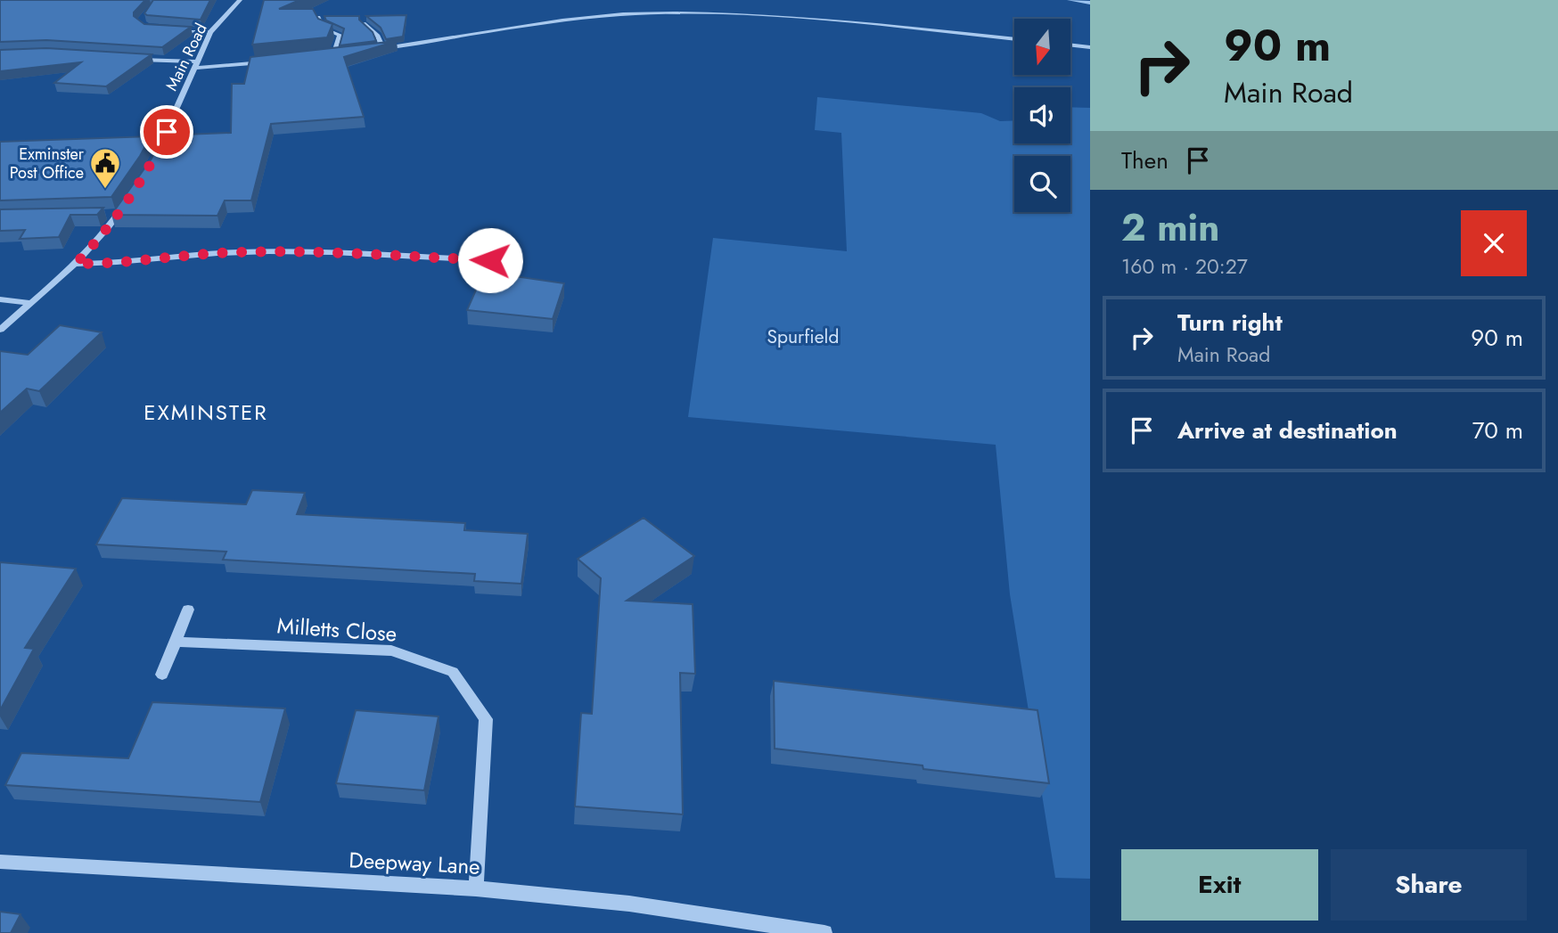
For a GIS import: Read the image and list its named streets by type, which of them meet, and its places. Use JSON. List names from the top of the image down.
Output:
{
  "streets": {
    "street": ["Main Road", "Milletts Close", "Deepway Lane"]
  },
  "crossings": [
    ["Milletts Close", "Deepway Lane"]
  ],
  "districts": ["EXMINSTER"],
  "parks": ["Spurfield"],
  "places": {
    "public building": ["Exminster Post Office"]
  },
  "north": "bottom",
  "page": {
    "turn": ["90 m", "Main Road"],
    "then": "Then",
    "heading": ["2 min", "160 m · 20:27"],
    "list": [
      {
        "name": "Turn right",
        "note": "Main Road",
        "value": "90 m"
      },
      {
        "name": "Arrive at destination",
        "value": "70 m"
      }
    ],
    "buttons": ["Exit", "Share"]
  }
}
